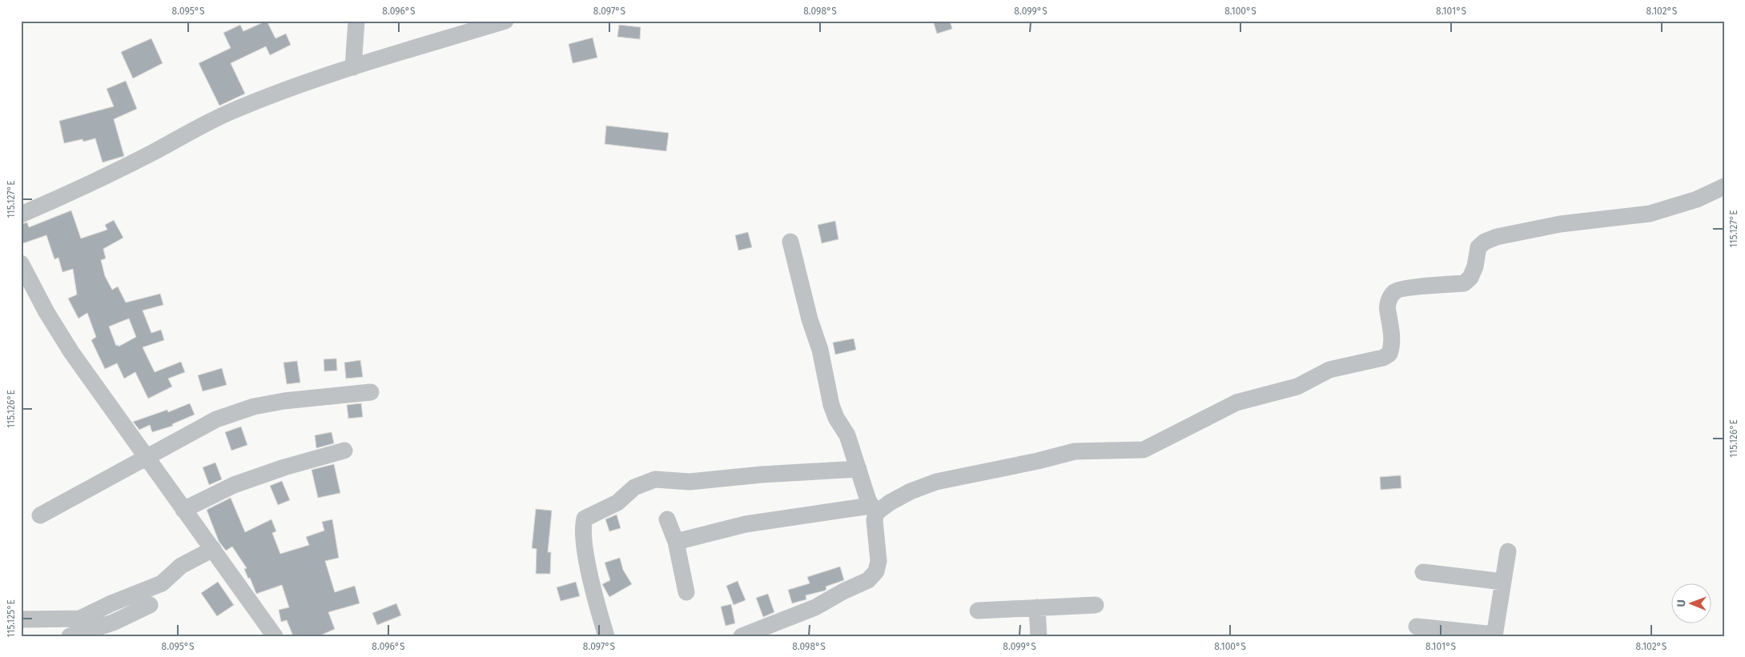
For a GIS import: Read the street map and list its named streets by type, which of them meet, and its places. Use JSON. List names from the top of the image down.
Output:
{
  "north": "left",
  "coordinates": [
    "8.095°S",
    "8.096°S",
    "8.097°S",
    "8.098°S",
    "8.099°S",
    "8.100°S",
    "8.101°S",
    "8.102°S",
    "115.127°E",
    "115.126°E",
    "115.125°E"
  ]
}
